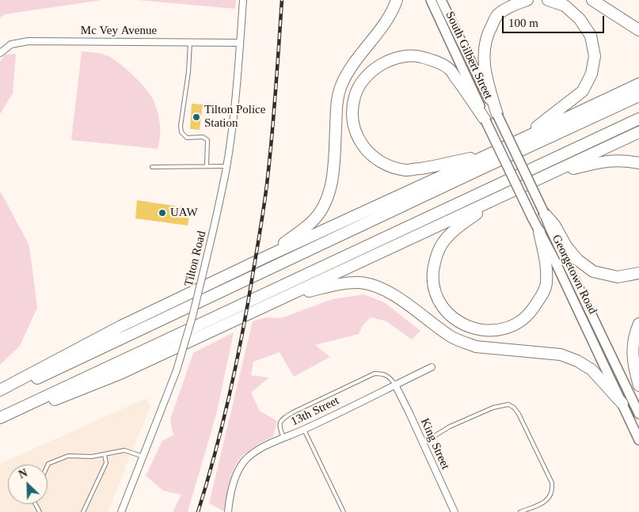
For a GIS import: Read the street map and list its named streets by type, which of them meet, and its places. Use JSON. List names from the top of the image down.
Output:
{
  "streets": {
    "main road": ["South Gilbert Street", "Georgetown Road"],
    "street": [
      "Mc Vey Avenue",
      "Tilton Road",
      "13th Street",
      "King Street"
    ]
  },
  "crossings": [
    ["Mc Vey Avenue", "Tilton Road"],
    ["South Gilbert Street", "Georgetown Road"],
    ["13th Street", "King Street"]
  ],
  "places": ["Tilton Police Station", "UAW"],
  "scale_bar": "100 m",
  "north": "top left"
}
